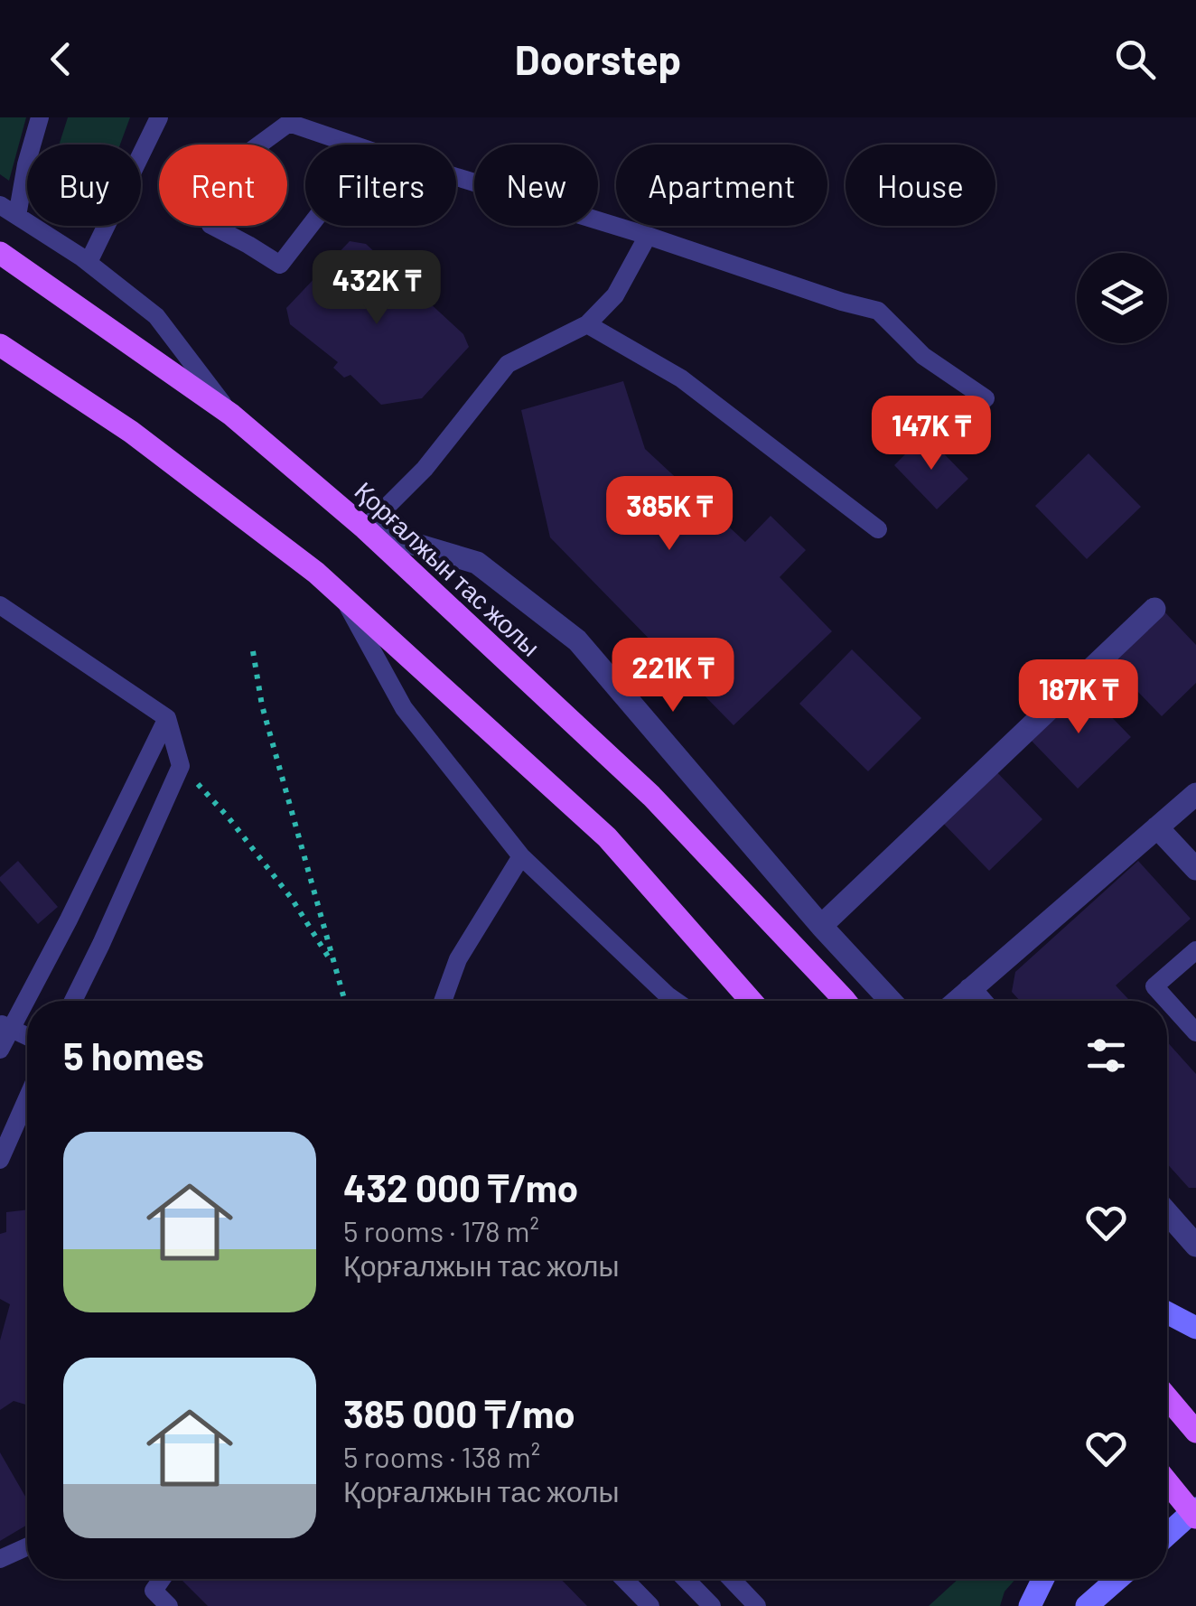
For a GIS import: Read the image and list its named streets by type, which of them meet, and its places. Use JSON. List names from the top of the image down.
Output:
{
  "streets": {
    "main road": ["Қорғалжын тас жолы"]
  },
  "page": {
    "header": "Doorstep",
    "chip": [
      "Buy",
      "Rent",
      "Filters",
      "New",
      "Apartment",
      "House"
    ],
    "price": [
      "432K ₸",
      "147K ₸",
      "385K ₸",
      "221K ₸",
      "187K ₸"
    ],
    "heading": "5 homes",
    "list": [
      {
        "name": "432 000 ₸/mo",
        "note": "5 rooms · 178 m² · Қорғалжын тас жолы"
      },
      {
        "name": "385 000 ₸/mo",
        "note": "5 rooms · 138 m² · Қорғалжын тас жолы"
      }
    ]
  }
}
